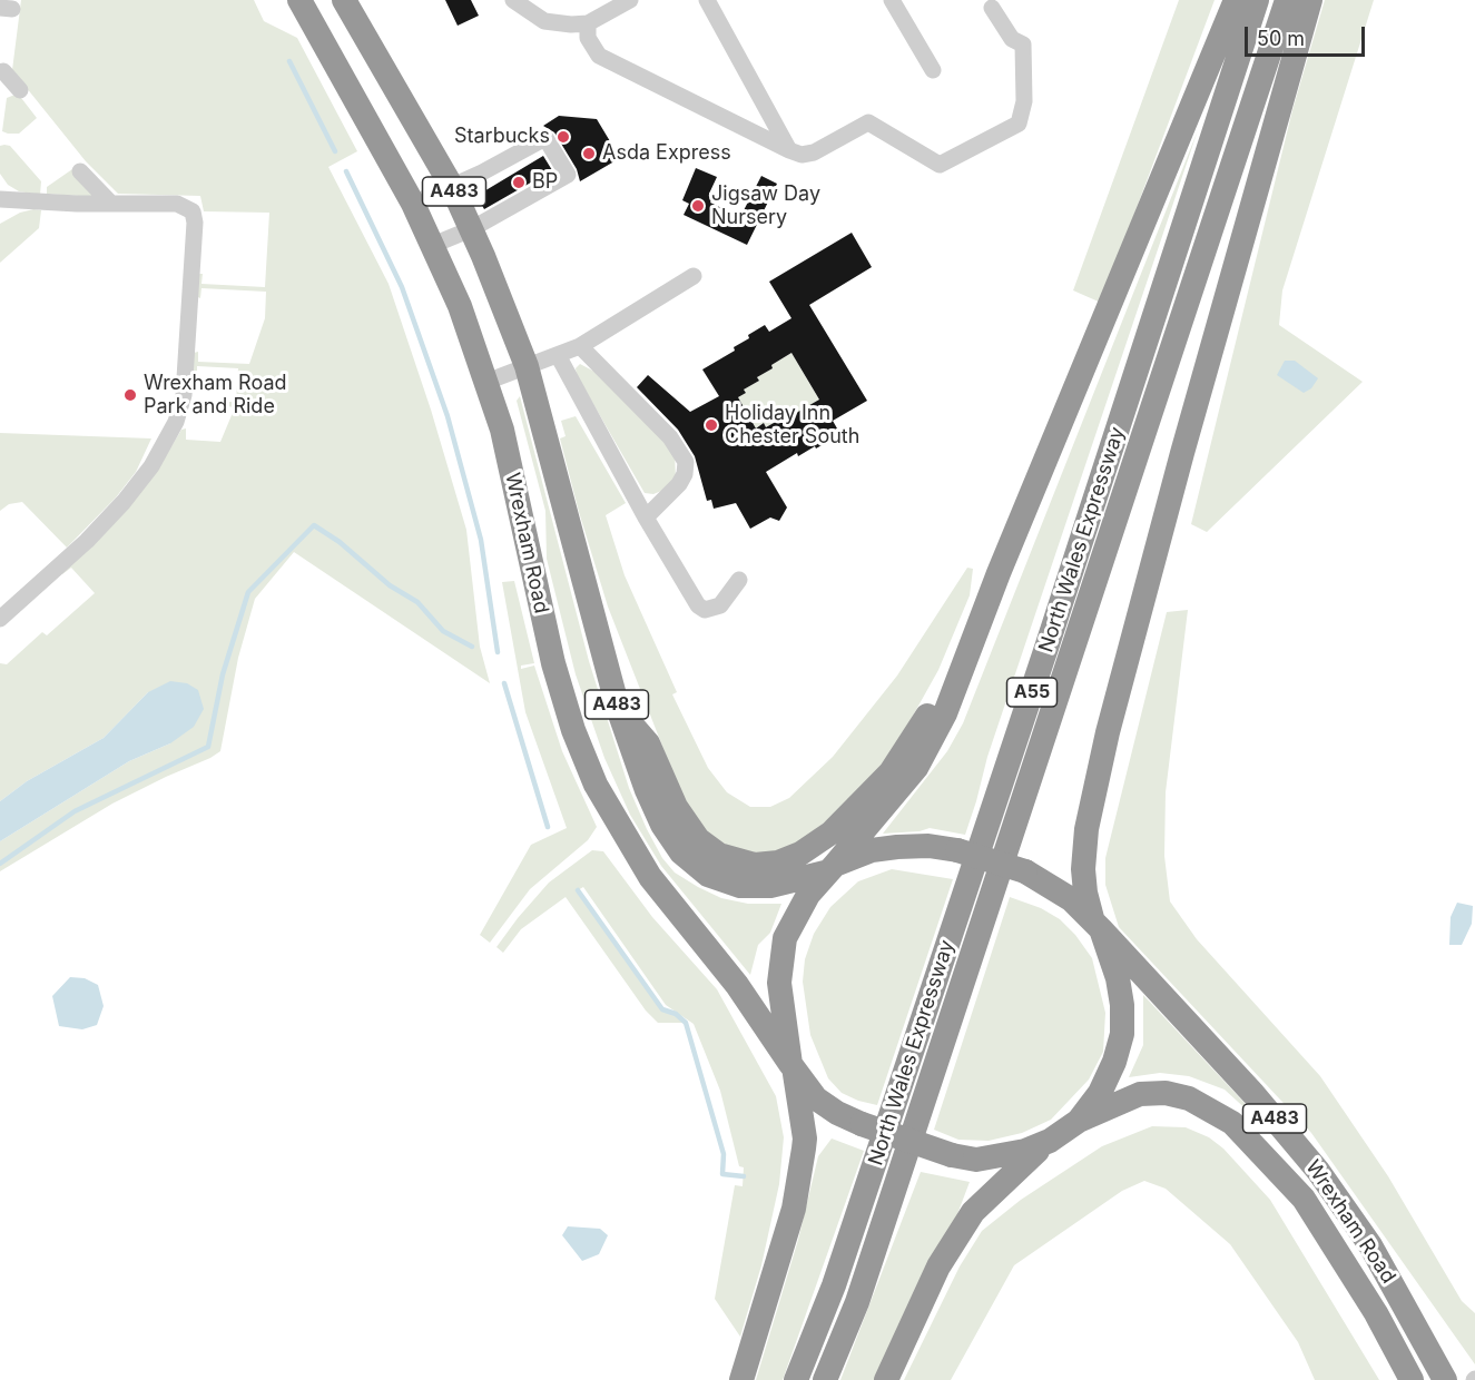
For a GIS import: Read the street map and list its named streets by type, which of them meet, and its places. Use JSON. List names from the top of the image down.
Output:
{
  "streets": {
    "highway": [
      "A483",
      "North Wales Expressway",
      "Wrexham Road",
      "A55"
    ]
  },
  "crossings": [
    ["A483", "Wrexham Road"]
  ],
  "places": [
    "Starbucks",
    "Asda Express",
    "BP",
    "Jigsaw Day Nursery",
    "Wrexham Road Park and Ride",
    "Holiday Inn Chester South"
  ],
  "scale_bar": "50 m"
}
